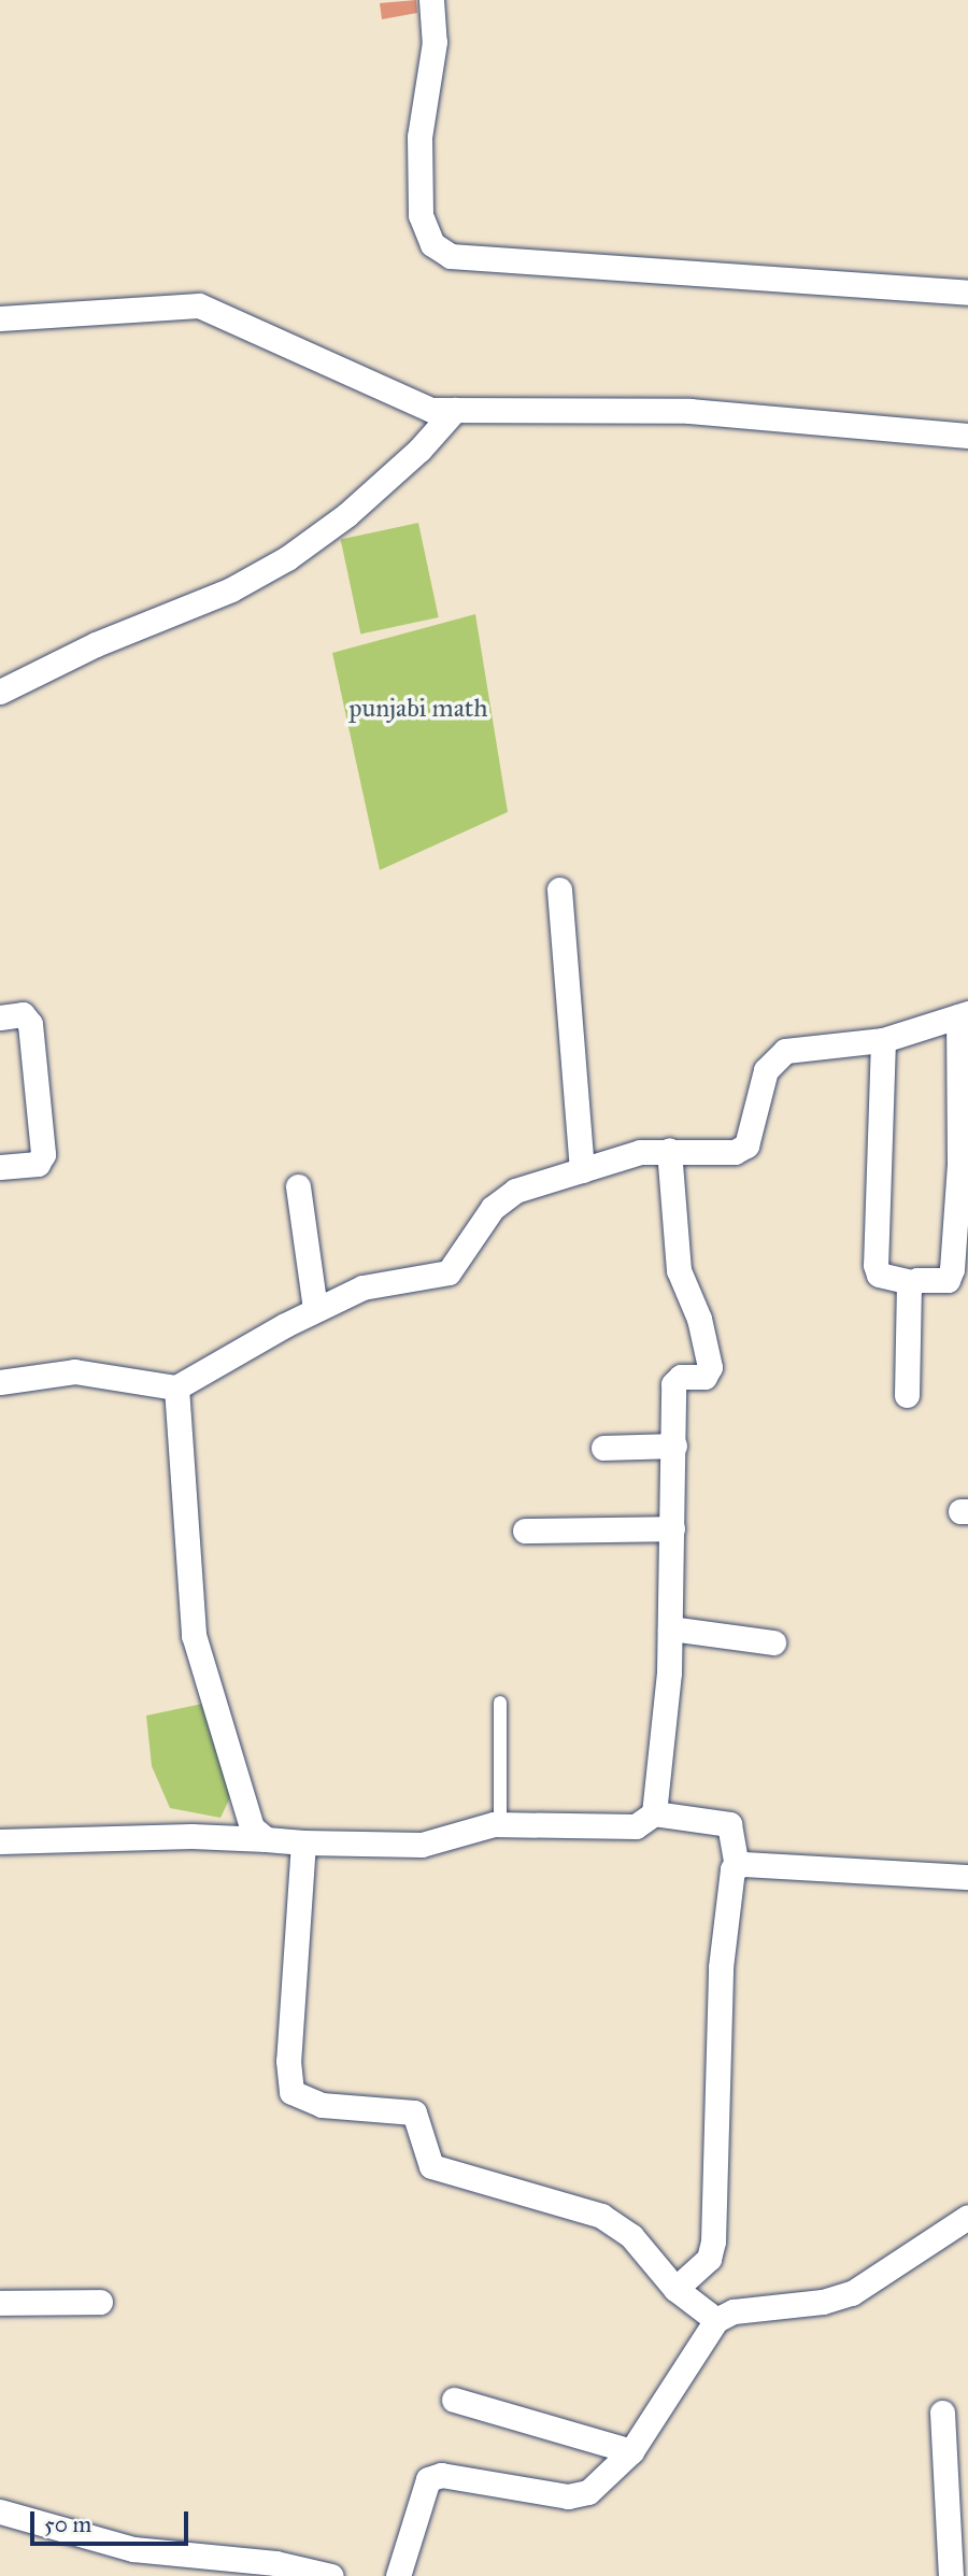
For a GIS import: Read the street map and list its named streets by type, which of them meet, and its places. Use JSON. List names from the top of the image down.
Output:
{
  "parks": ["punjabi math"],
  "scale_bar": "50 m"
}
